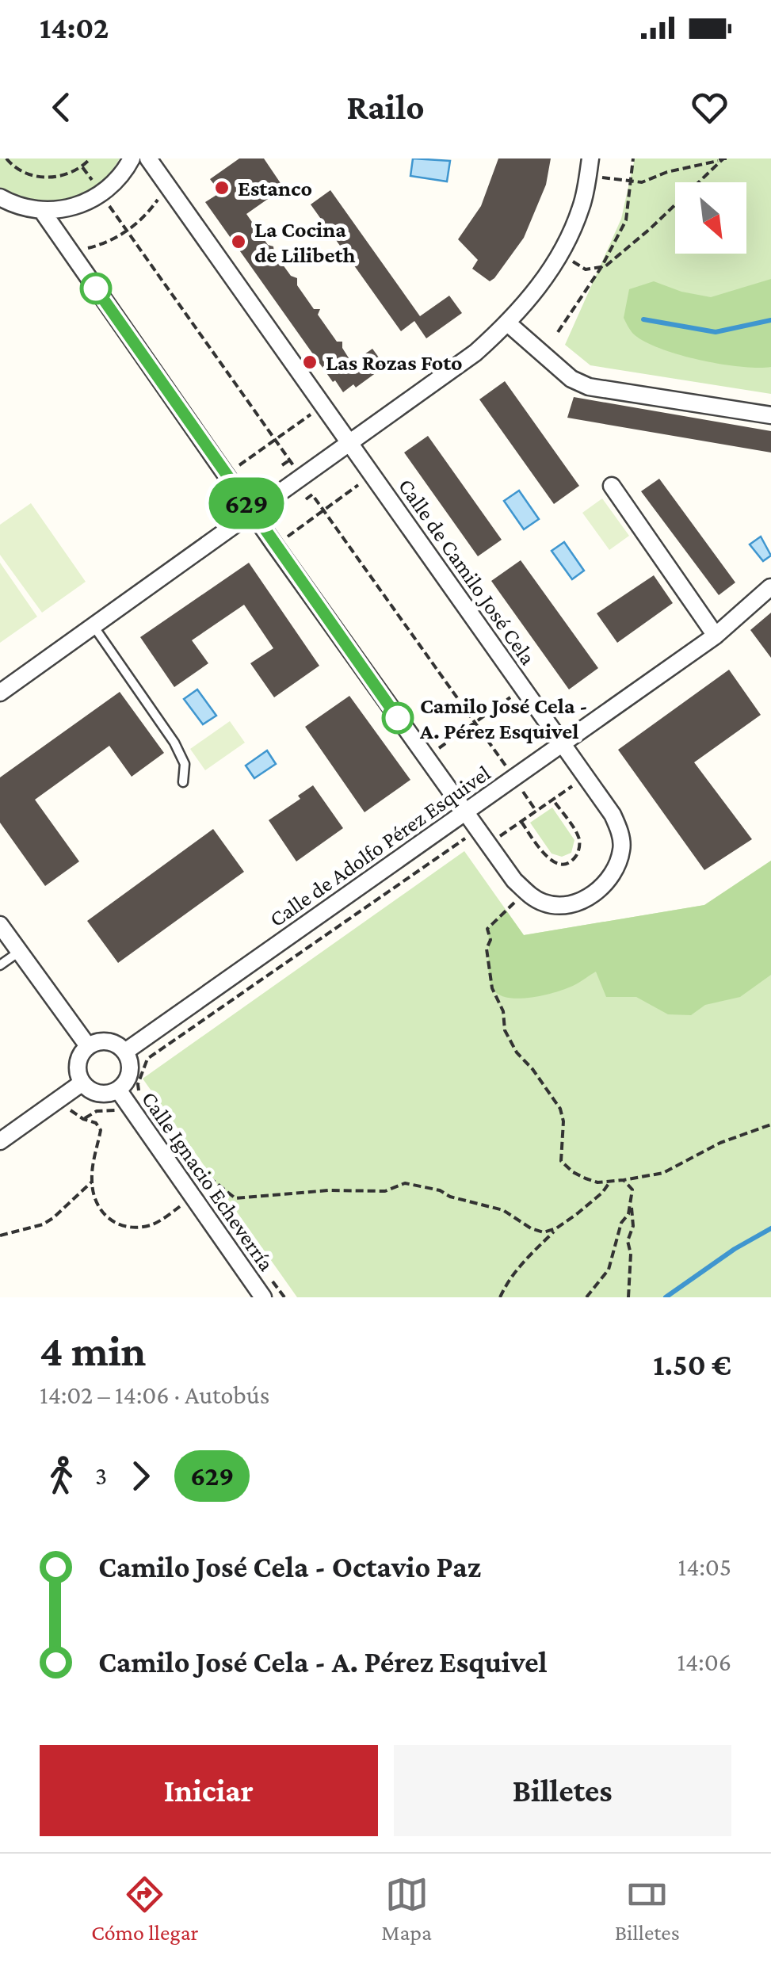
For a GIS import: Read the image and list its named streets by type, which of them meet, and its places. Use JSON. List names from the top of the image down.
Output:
{
  "streets": {
    "street": ["Calle de Camilo José Cela", "Calle de Adolfo Pérez Esquivel", "Calle Ignacio Echeverría"]
  },
  "crossings": [
    ["Calle de Camilo José Cela", "Calle de Adolfo Pérez Esquivel"],
    ["Calle de Adolfo Pérez Esquivel", "Calle Ignacio Echeverría"]
  ],
  "places": [
    "Estanco",
    "La Cocina de Lilibeth",
    "Las Rozas Foto",
    "Camilo José Cela - A. Pérez Esquivel"
  ],
  "lines": ["bus line 629"],
  "north": "bottom right",
  "page": {
    "status": "14:02",
    "header": "Railo",
    "on_map": "629",
    "heading": ["4 min", "14:02 – 14:06 · Autobús", "1.50 €"],
    "legs": ["3", "629"],
    "list": [
      {
        "name": "Camilo José Cela - Octavio Paz",
        "value": "14:05"
      },
      {
        "name": "Camilo José Cela - A. Pérez Esquivel",
        "value": "14:06"
      }
    ],
    "buttons": ["Iniciar", "Billetes"],
    "tabs": ["Cómo llegar", "Mapa", "Billetes"]
  }
}
